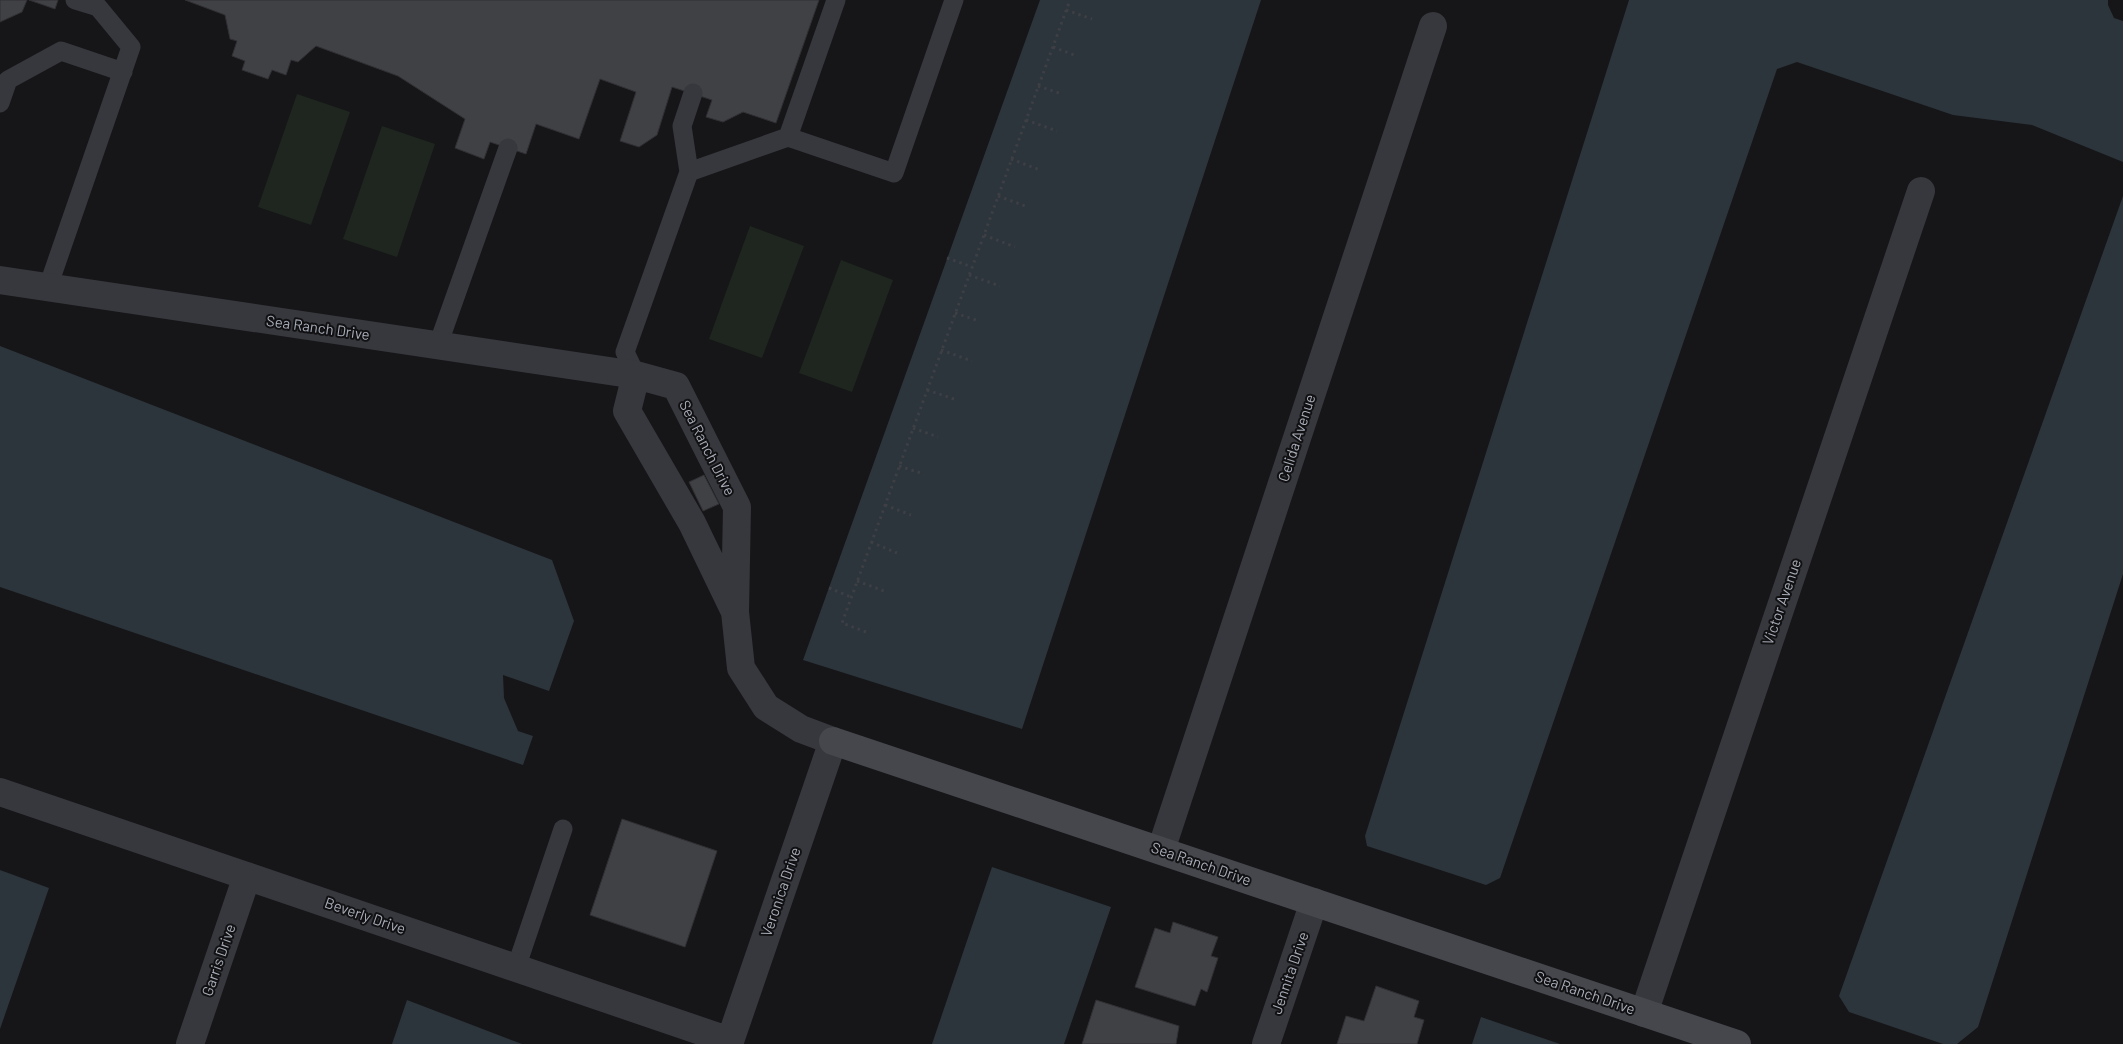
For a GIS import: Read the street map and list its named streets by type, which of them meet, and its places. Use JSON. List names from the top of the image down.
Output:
{
  "streets": {
    "street": [
      "Sea Ranch Drive",
      "Celida Avenue",
      "Victor Avenue",
      "Veronica Drive",
      "Beverly Drive",
      "Garris Drive",
      "Jennita Drive"
    ]
  },
  "crossings": [
    ["Sea Ranch Drive", "Celida Avenue"],
    ["Sea Ranch Drive", "Victor Avenue"],
    ["Sea Ranch Drive", "Veronica Drive"],
    ["Sea Ranch Drive", "Jennita Drive"],
    ["Veronica Drive", "Beverly Drive"],
    ["Beverly Drive", "Garris Drive"]
  ]
}
